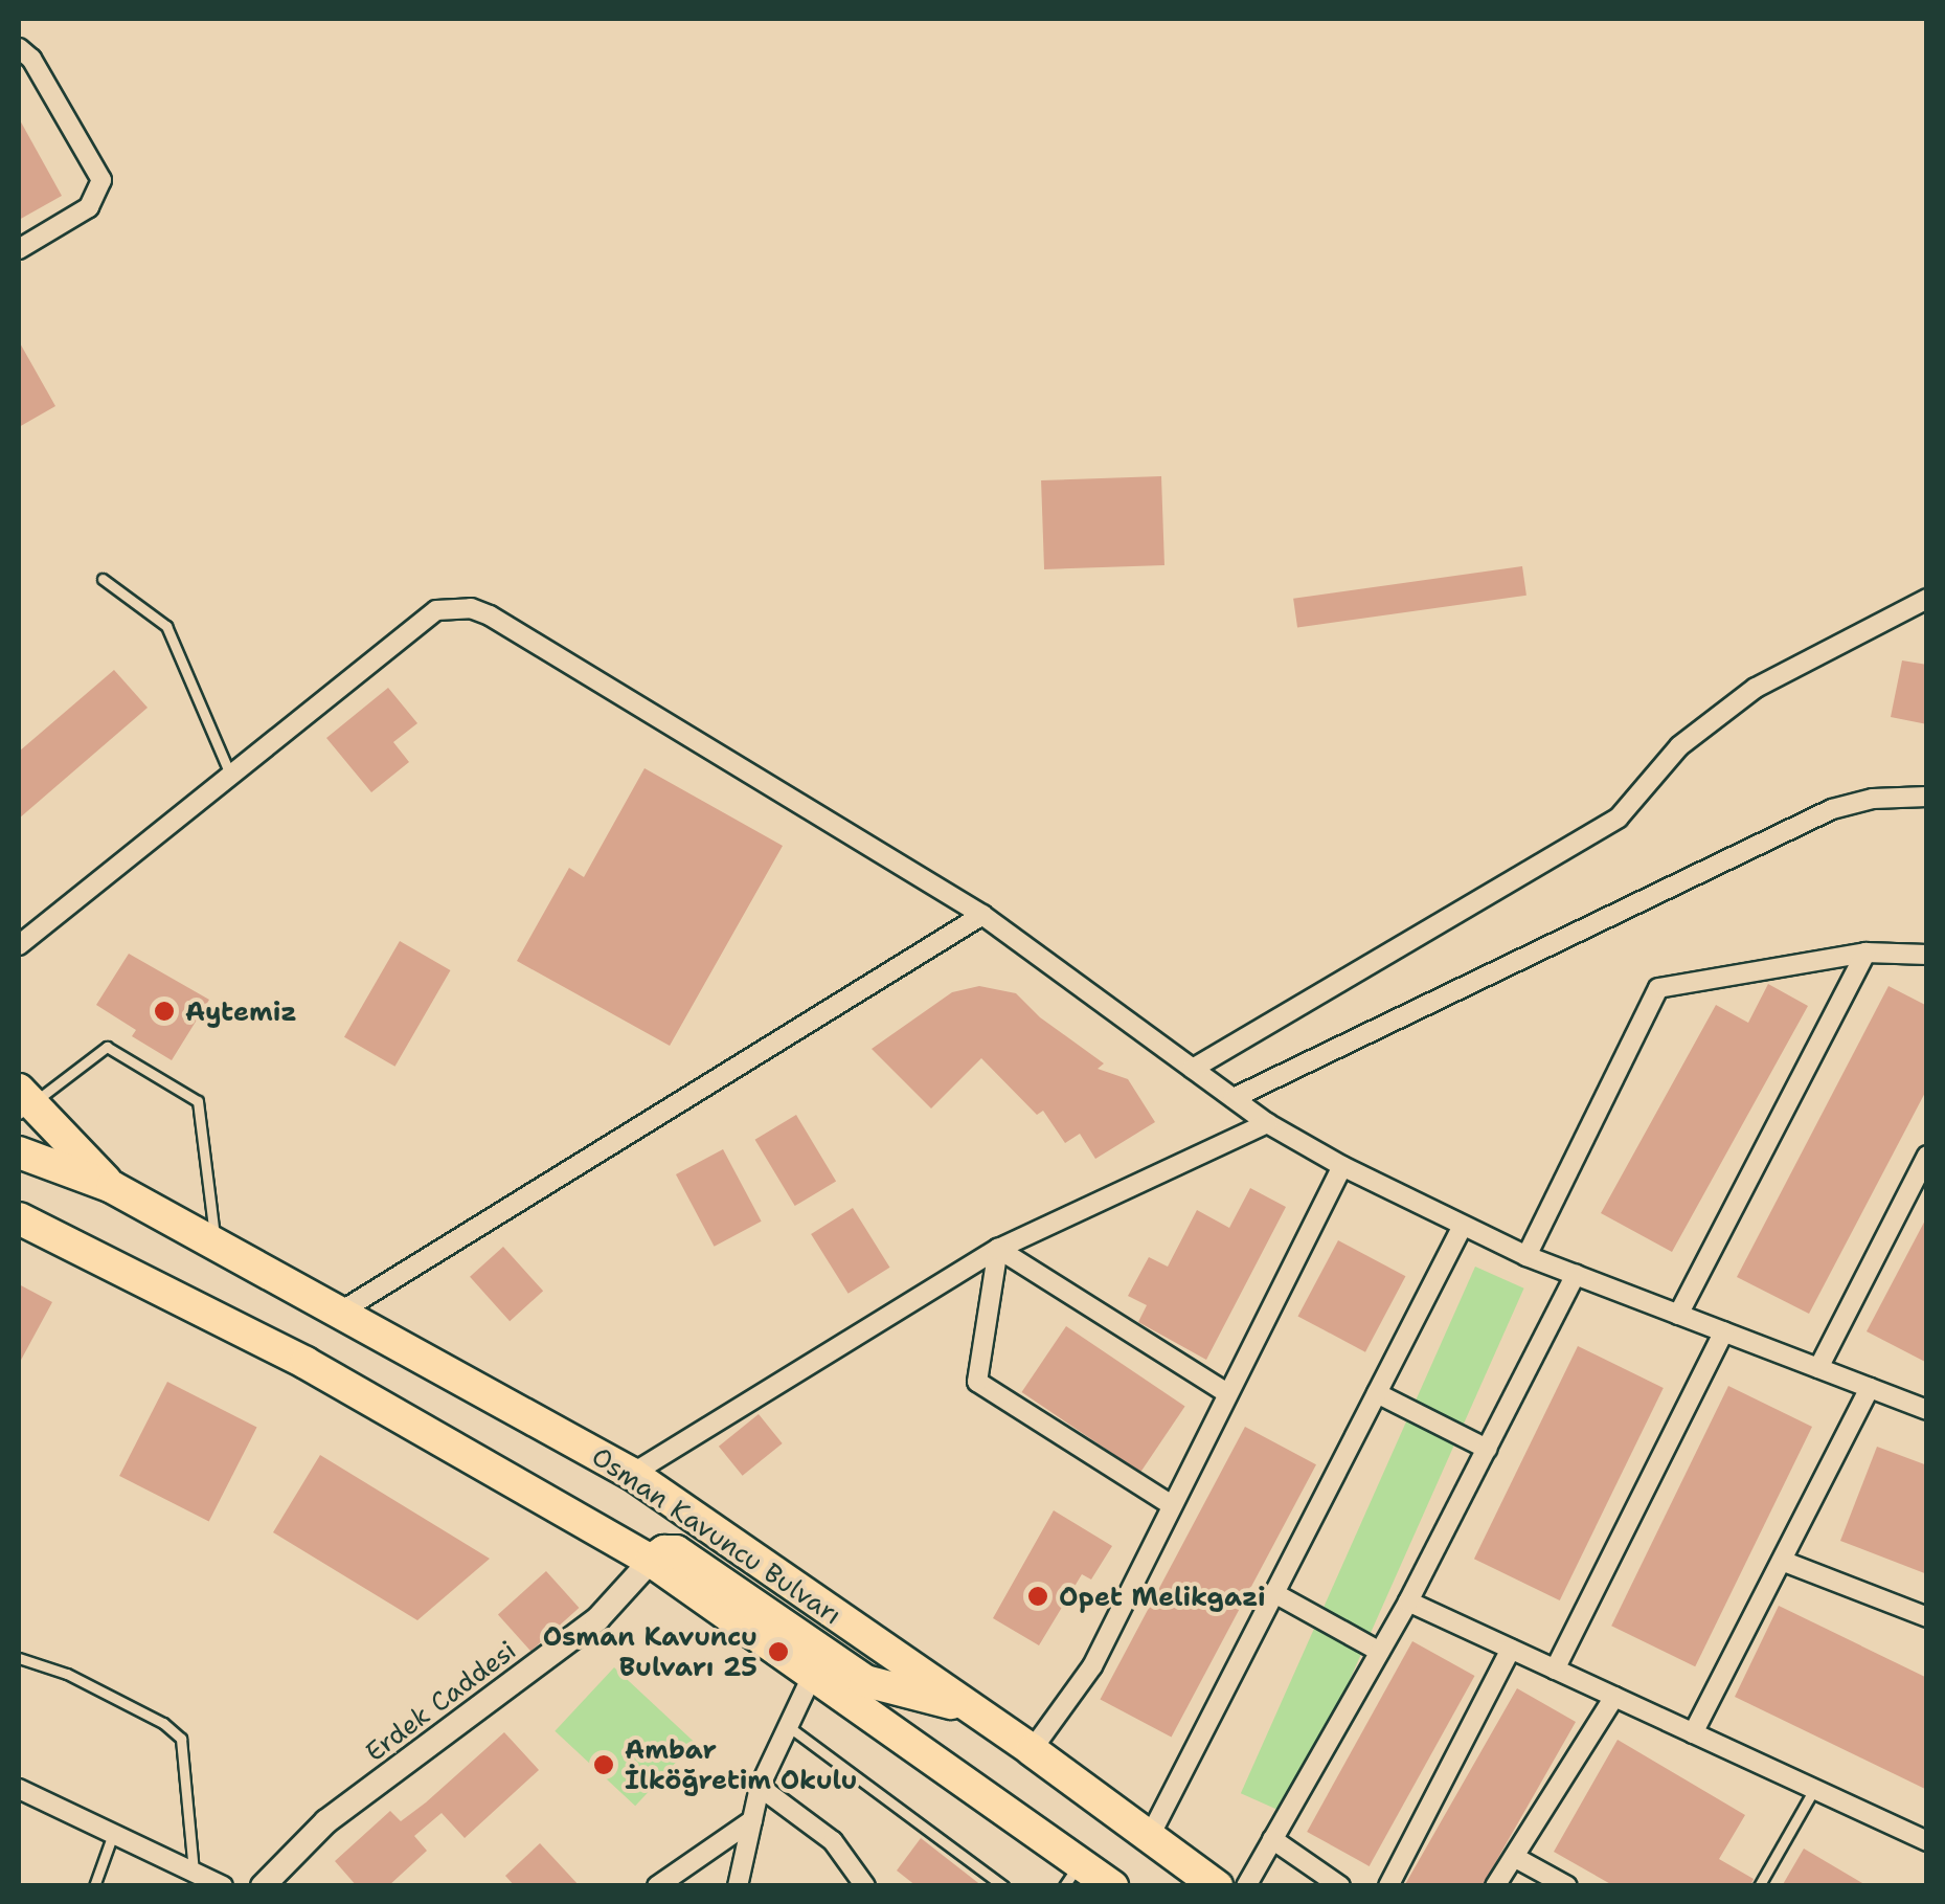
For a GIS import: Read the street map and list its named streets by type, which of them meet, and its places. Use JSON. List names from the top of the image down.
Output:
{
  "streets": {
    "highway": ["Osman Kavuncu Bulvarı"],
    "street": ["Erdek Caddesi"]
  },
  "places": [
    "Aytemiz",
    "Opet Melikgazi",
    "Osman Kavuncu Bulvarı 25",
    "Ambar İlköğretim Okulu"
  ]
}
